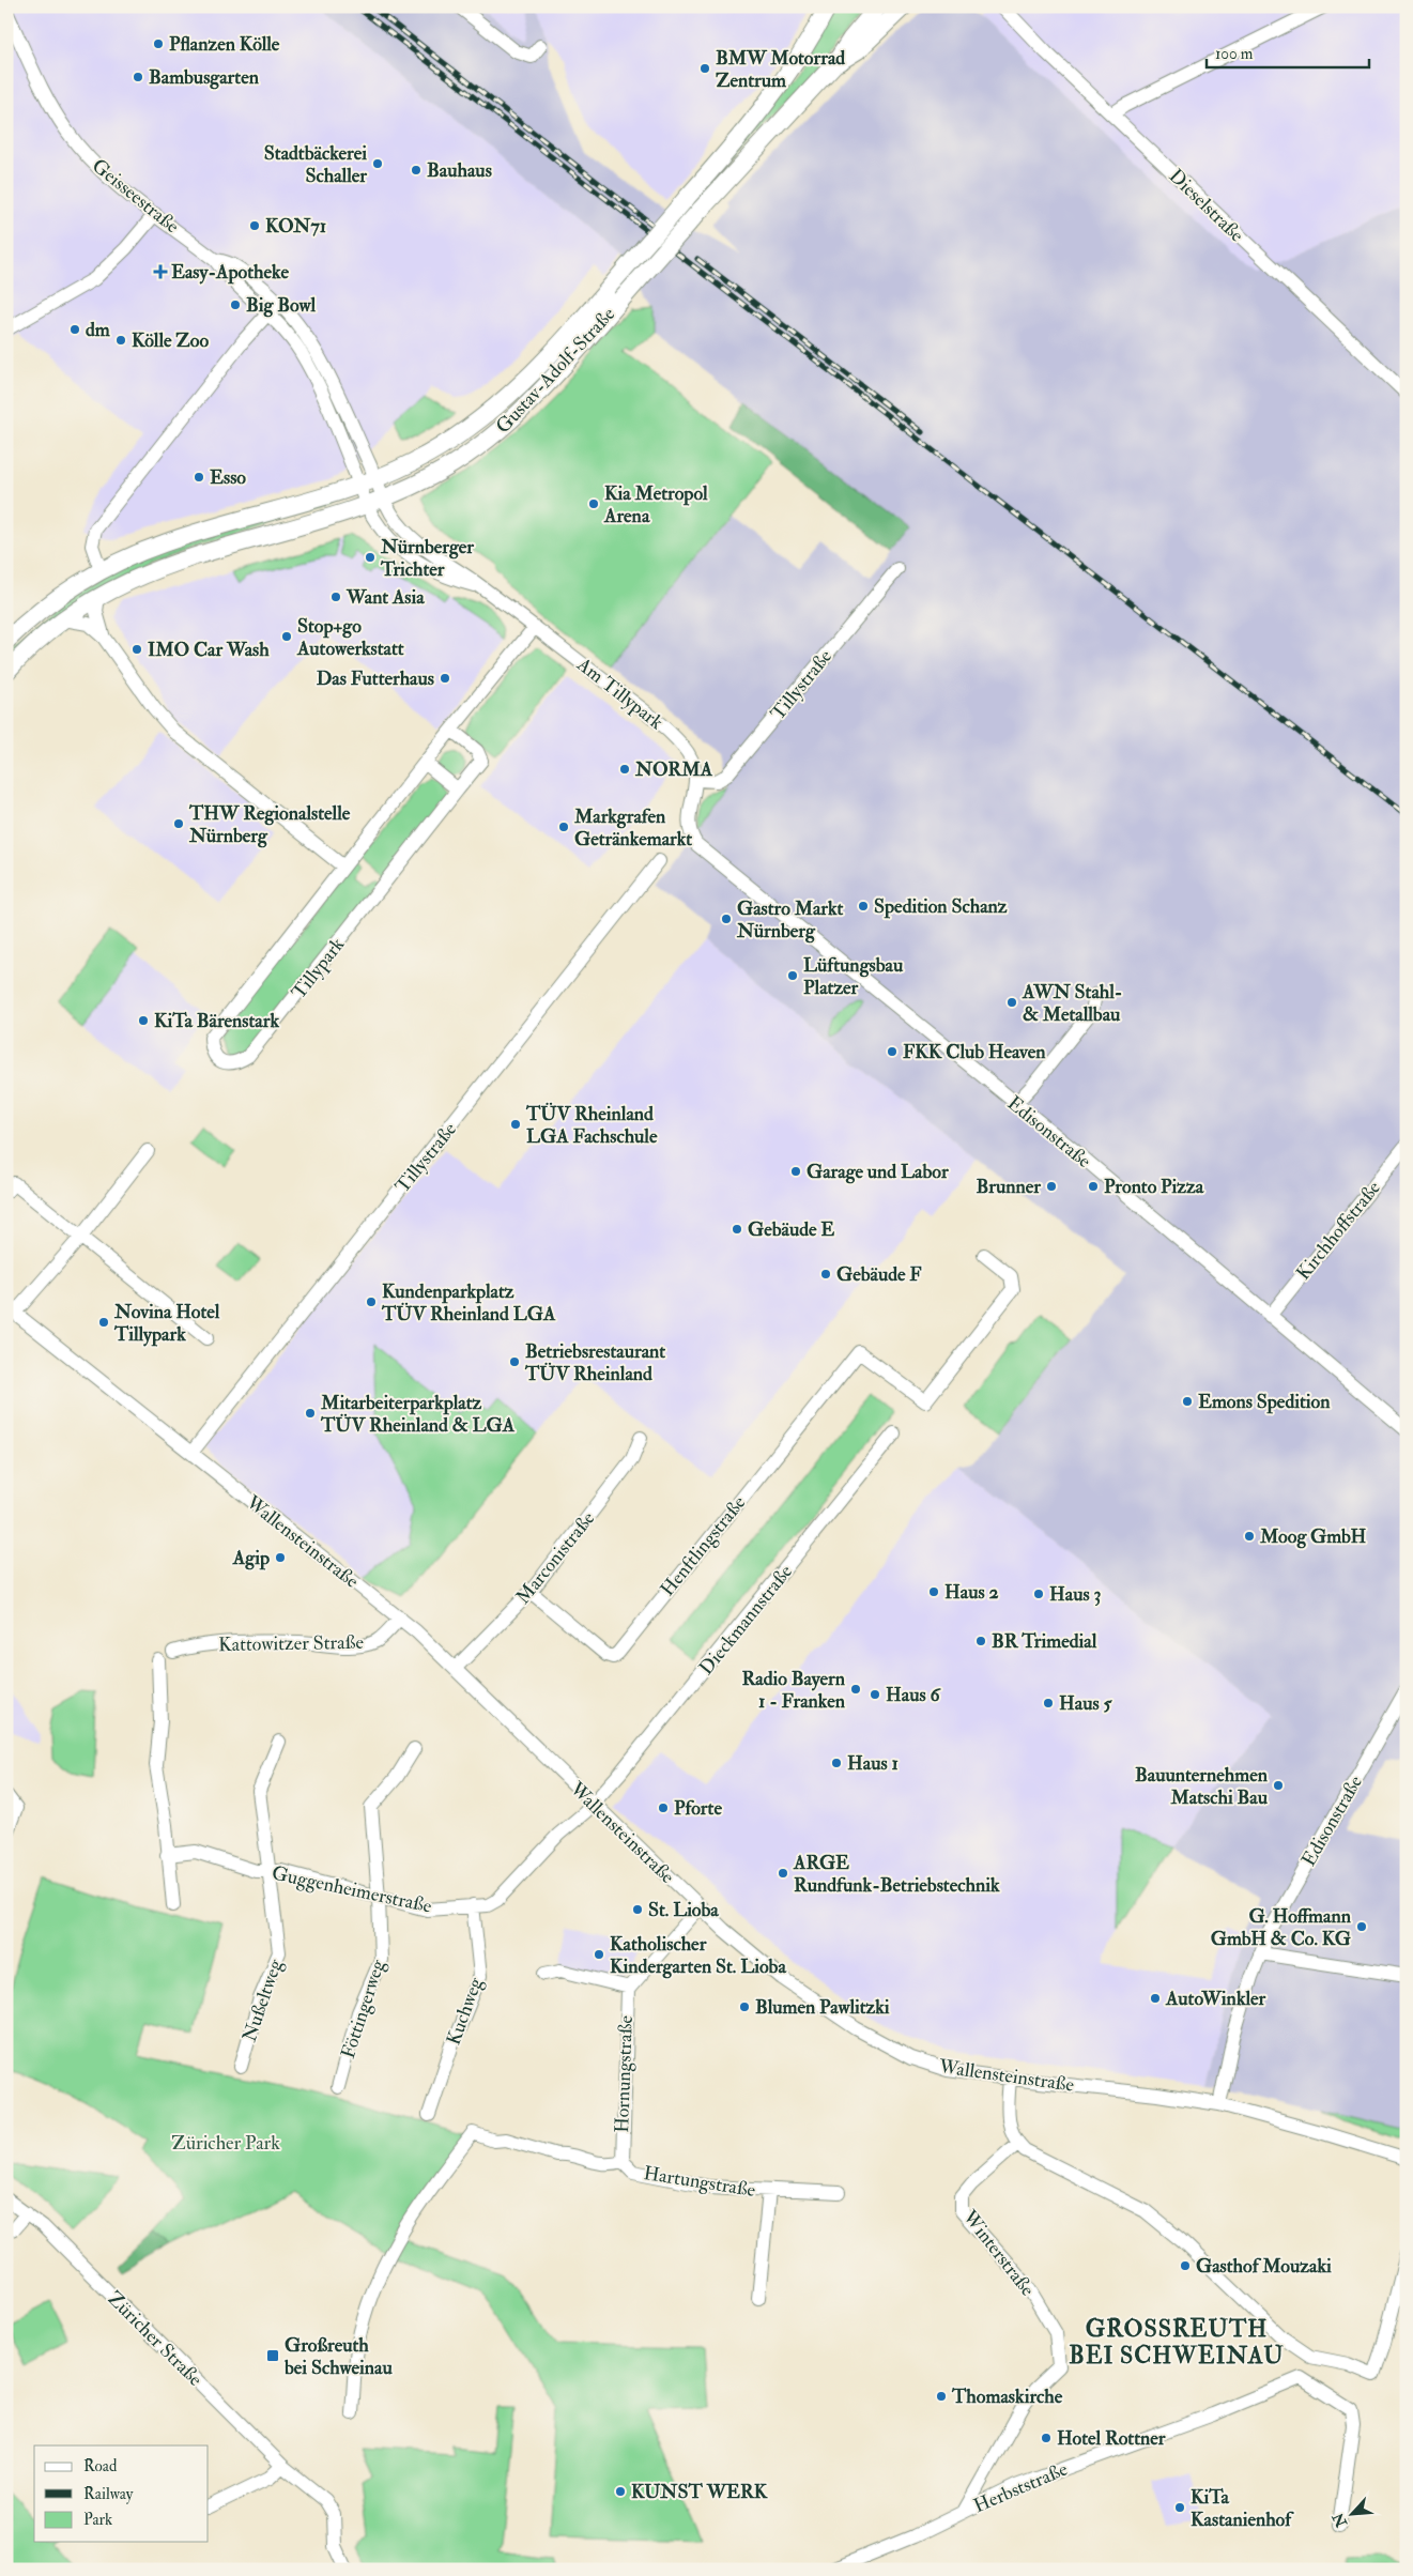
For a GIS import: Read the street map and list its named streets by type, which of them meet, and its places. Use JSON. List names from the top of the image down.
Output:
{
  "streets": {
    "main road": ["Gustav-Adolf-Straße"],
    "street": [
      "Geisseestraße",
      "Dieselstraße",
      "Tillystraße",
      "Am Tillypark",
      "Tillypark",
      "Edisonstraße",
      "Kirchhoffstraße",
      "Wallensteinstraße",
      "Henftlingstraße",
      "Marconistraße",
      "Dieckmannstraße",
      "Kattowitzer Straße",
      "Guggenheimerstraße",
      "Nußeltweg",
      "Föttingerweg",
      "Kuchweg",
      "Hornungstraße",
      "Hartungstraße",
      "Winterstraße",
      "Züricher Straße",
      "Herbststraße"
    ]
  },
  "crossings": [
    ["Geisseestraße", "Gustav-Adolf-Straße"],
    ["Geisseestraße", "Am Tillypark"],
    ["Gustav-Adolf-Straße", "Am Tillypark"],
    ["Tillystraße", "Am Tillypark"],
    ["Tillystraße", "Wallensteinstraße"],
    ["Am Tillypark", "Tillypark"],
    ["Am Tillypark", "Edisonstraße"],
    ["Edisonstraße", "Kirchhoffstraße"],
    ["Edisonstraße", "Wallensteinstraße"],
    ["Wallensteinstraße", "Marconistraße"],
    ["Wallensteinstraße", "Dieckmannstraße"],
    ["Wallensteinstraße", "Kattowitzer Straße"],
    ["Wallensteinstraße", "Guggenheimerstraße"],
    ["Henftlingstraße", "Marconistraße"],
    ["Dieckmannstraße", "Guggenheimerstraße"],
    ["Guggenheimerstraße", "Nußeltweg"],
    ["Guggenheimerstraße", "Föttingerweg"],
    ["Guggenheimerstraße", "Kuchweg"],
    ["Hornungstraße", "Hartungstraße"],
    ["Winterstraße", "Herbststraße"]
  ],
  "districts": ["GROSSREUTH BEI SCHWEINAU"],
  "parks": ["Züricher Park"],
  "places": {
    "other": [
      "Pflanzen Kölle",
      "BMW Motorrad Zentrum",
      "Bambusgarten",
      "Stadtbäckerei Schaller",
      "Bauhaus",
      "KON71",
      "Big Bowl",
      "dm",
      "Kölle Zoo",
      "Esso",
      "Kia Metropol Arena",
      "Nürnberger Trichter",
      "Want Asia",
      "Stop+go Autowerkstatt",
      "IMO Car Wash",
      "Das Futterhaus",
      "NORMA",
      "THW Regionalstelle Nürnberg",
      "Markgrafen Getränkemarkt",
      "Spedition Schanz",
      "Gastro Markt Nürnberg",
      "Lüftungsbau Platzer",
      "AWN Stahl- & Metallbau",
      "KiTa Bärenstark",
      "FKK Club Heaven",
      "TÜV Rheinland LGA Fachschule",
      "Garage und Labor",
      "Brunner",
      "Pronto Pizza",
      "Gebäude E",
      "Gebäude F",
      "Kundenparkplatz TÜV Rheinland LGA",
      "Novina Hotel Tillypark",
      "Betriebsrestaurant TÜV Rheinland",
      "Emons Spedition",
      "Mitarbeiterparkplatz TÜV Rheinland & LGA",
      "Moog GmbH",
      "Agip",
      "Haus 2",
      "Haus 3",
      "BR Trimedial",
      "Radio Bayern 1 - Franken",
      "Haus 6",
      "Haus 5",
      "Haus 1",
      "Bauunternehmen Matschi Bau",
      "Pforte",
      "ARGE Rundfunk-Betriebstechnik",
      "St. Lioba",
      "G. Hoffmann GmbH & Co. KG",
      "Katholischer Kindergarten St. Lioba",
      "AutoWinkler",
      "Blumen Pawlitzki",
      "Gasthof Mouzaki",
      "Thomaskirche",
      "Hotel Rottner",
      "KUNST WERK",
      "KiTa Kastanienhof"
    ],
    "health": ["Easy-Apotheke"],
    "transit": ["Großreuth bei Schweinau"]
  },
  "legend": ["Road", "Railway", "Park"],
  "scale_bar": "100 m",
  "north": "bottom left"
}
